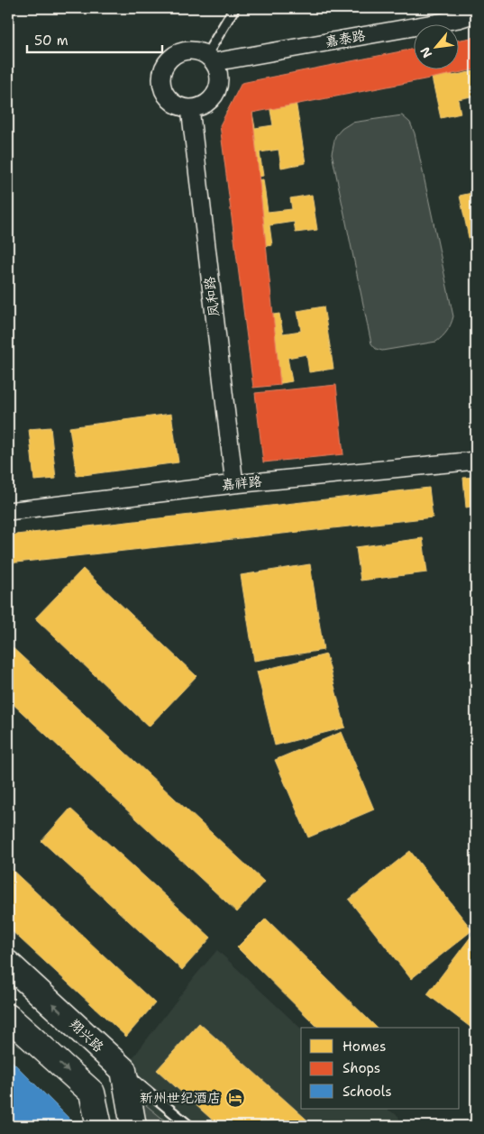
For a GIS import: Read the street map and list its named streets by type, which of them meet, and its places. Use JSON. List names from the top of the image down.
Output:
{
  "streets": {
    "main road": ["翔兴路"],
    "street": ["嘉泰路", "凤和路", "嘉祥路"]
  },
  "crossings": [
    ["嘉泰路", "凤和路"],
    ["凤和路", "嘉祥路"]
  ],
  "places": {
    "hotel": ["新州世纪酒店"]
  },
  "legend": ["Homes", "Shops", "Schools"],
  "scale_bar": "50 m",
  "north": "bottom left"
}
